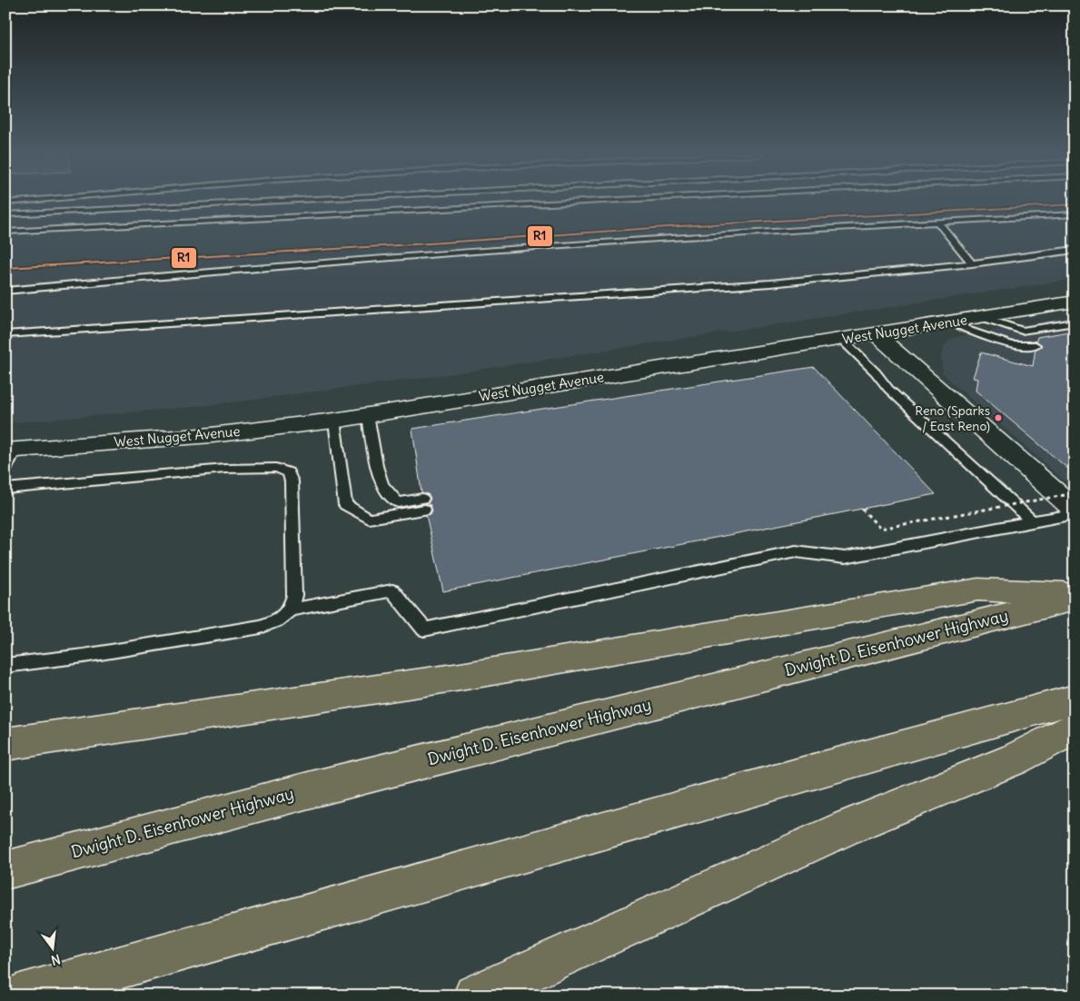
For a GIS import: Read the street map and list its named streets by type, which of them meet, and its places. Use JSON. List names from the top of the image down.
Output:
{
  "streets": {
    "highway": ["Dwight D. Eisenhower Highway"],
    "street": ["West Nugget Avenue"]
  },
  "places": ["Reno (Sparks / East Reno)"],
  "lines": ["transit line R1"],
  "north": "bottom"
}
